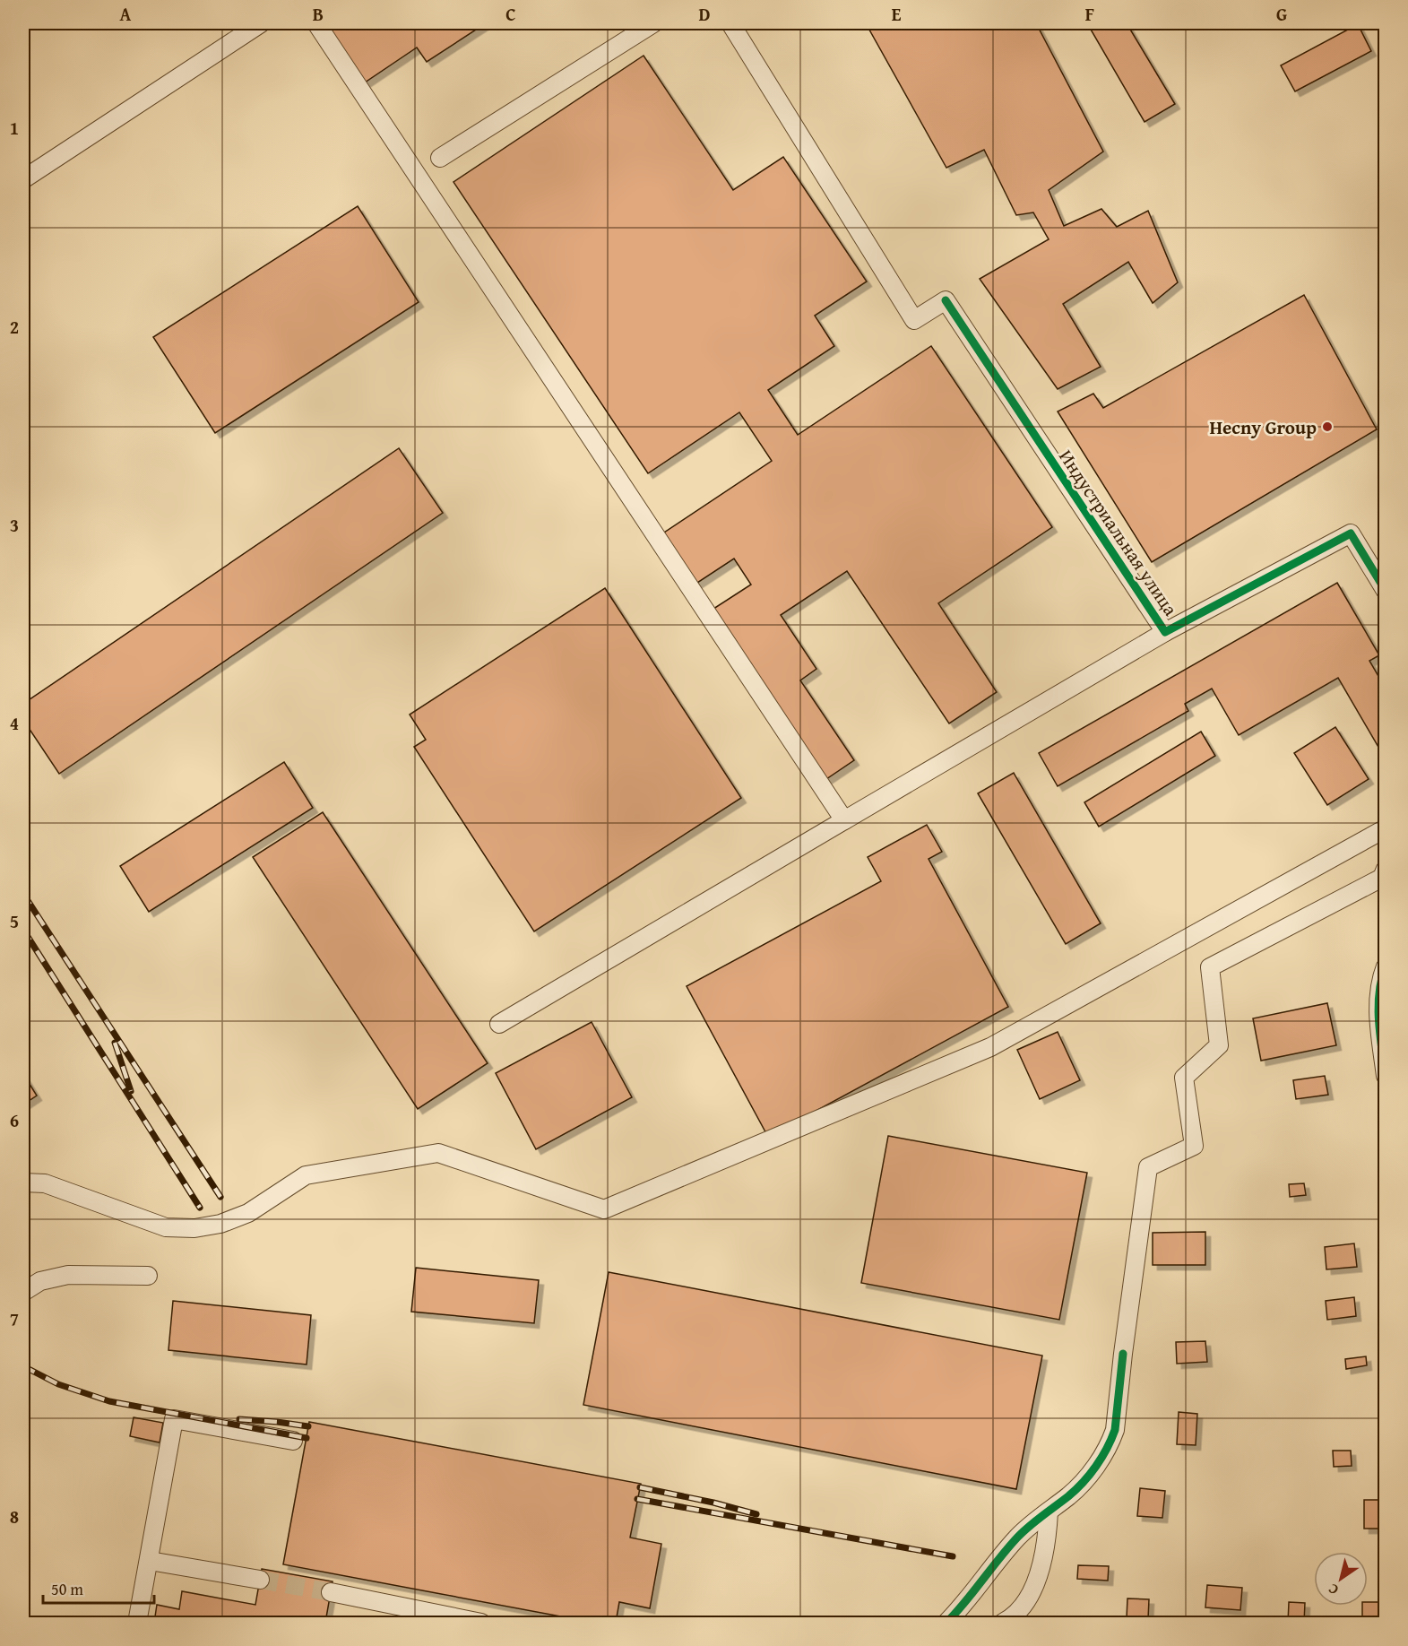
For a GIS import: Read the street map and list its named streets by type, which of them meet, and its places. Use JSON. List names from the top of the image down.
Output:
{
  "streets": {
    "street": ["Индустриальная улица"]
  },
  "places": ["Hecny Group"],
  "scale_bar": "50 m",
  "north": "bottom left",
  "grid": {
    "columns": [
      "A",
      "B",
      "C",
      "D",
      "E",
      "F",
      "G"
    ],
    "rows": [
      "1",
      "2",
      "3",
      "4",
      "5",
      "6",
      "7",
      "8"
    ]
  }
}
